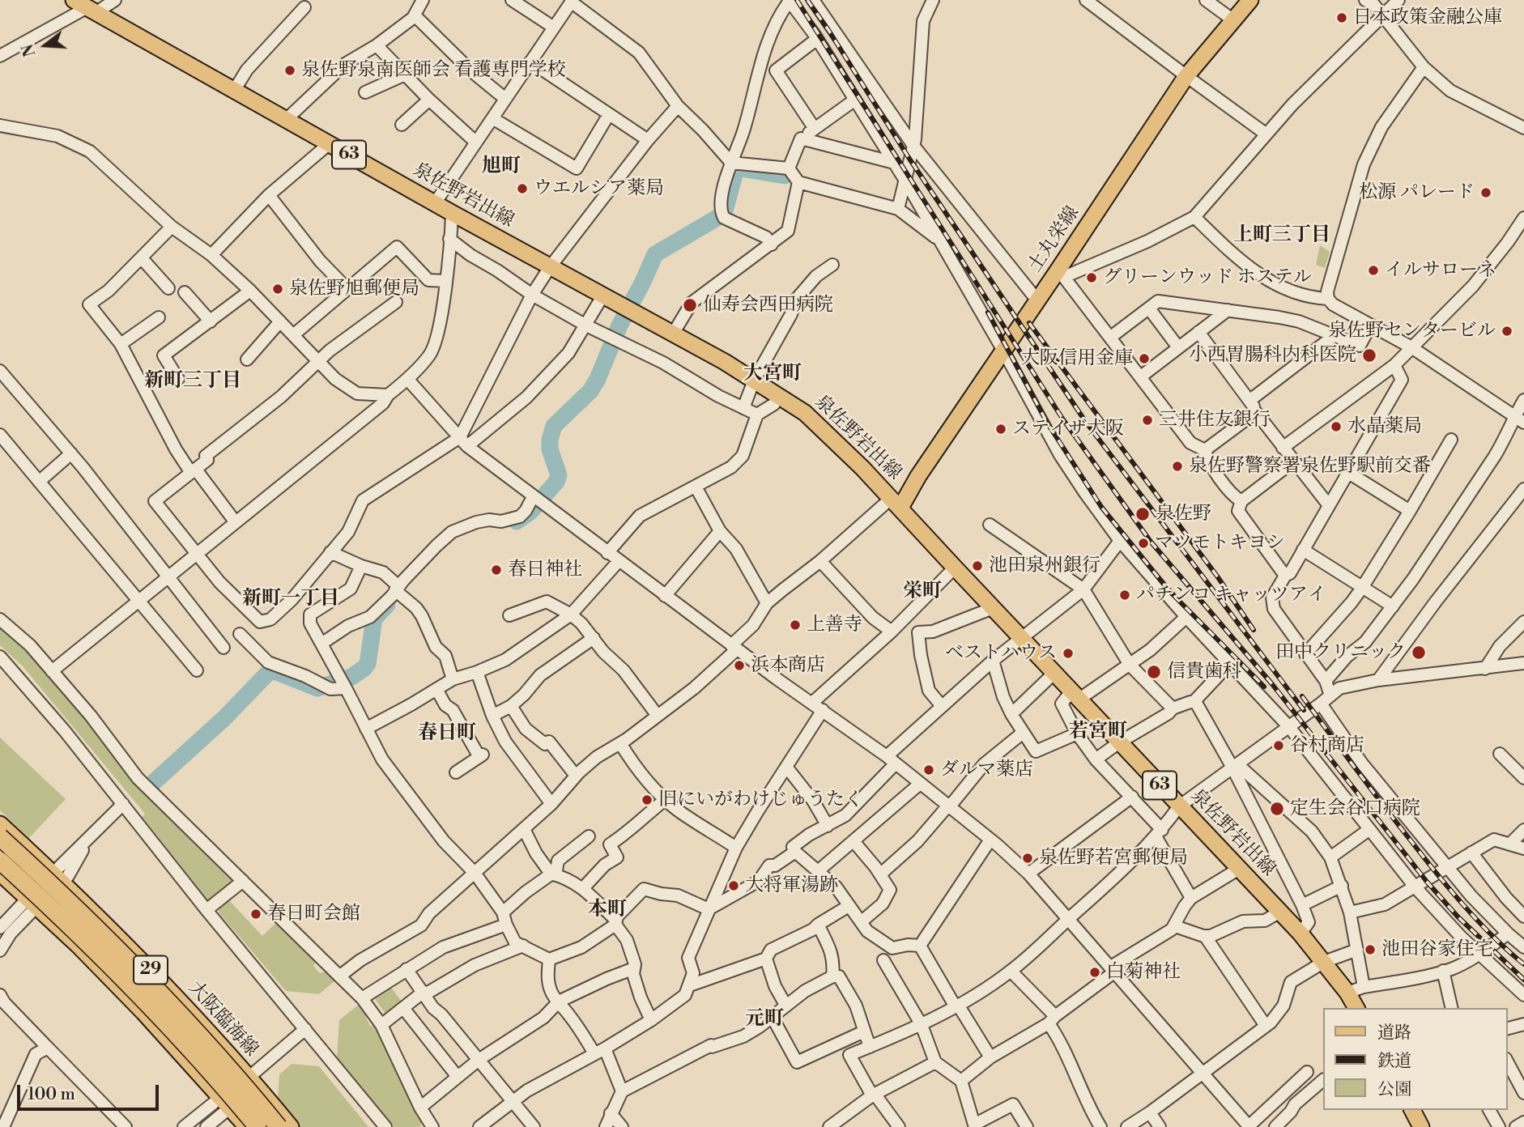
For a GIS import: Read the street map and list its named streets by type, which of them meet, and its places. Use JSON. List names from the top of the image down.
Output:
{
  "streets": {
    "main road": [
      "63",
      "泉佐野岩出線",
      "土丸栄線",
      "29",
      "大阪臨海線"
    ]
  },
  "crossings": [
    ["泉佐野岩出線", "土丸栄線"]
  ],
  "districts": [
    "旭町",
    "上町三丁目",
    "大宮町",
    "新町三丁目",
    "栄町",
    "新町一丁目",
    "若宮町",
    "春日町",
    "本町",
    "元町"
  ],
  "places": [
    "日本政策金融公庫",
    "泉佐野泉南医師会 看護専門学校",
    "ウエルシア薬局",
    "松源 パレード",
    "イルサローネ",
    "グリーンウッド ホステル",
    "泉佐野旭郵便局",
    "仙寿会西田病院",
    "泉佐野センタービル",
    "小西胃腸科内科医院",
    "大阪信用金庫",
    "三井住友銀行",
    "水晶薬局",
    "ステイザ大阪",
    "泉佐野警察署泉佐野駅前交番",
    "泉佐野",
    "マツモトキヨシ",
    "池田泉州銀行",
    "春日神社",
    "パチンコ キャッツアイ",
    "上善寺",
    "田中クリニック",
    "ベストハウス",
    "浜本商店",
    "信貴歯科",
    "谷村商店",
    "ダルマ薬店",
    "旧にいがわけじゅうたく",
    "定生会谷口病院",
    "泉佐野若宮郵便局",
    "大将軍湯跡",
    "春日町会館",
    "池田谷家住宅",
    "白菊神社"
  ],
  "legend": ["道路", "鉄道", "公園"],
  "scale_bar": "100 m",
  "north": "left"
}
